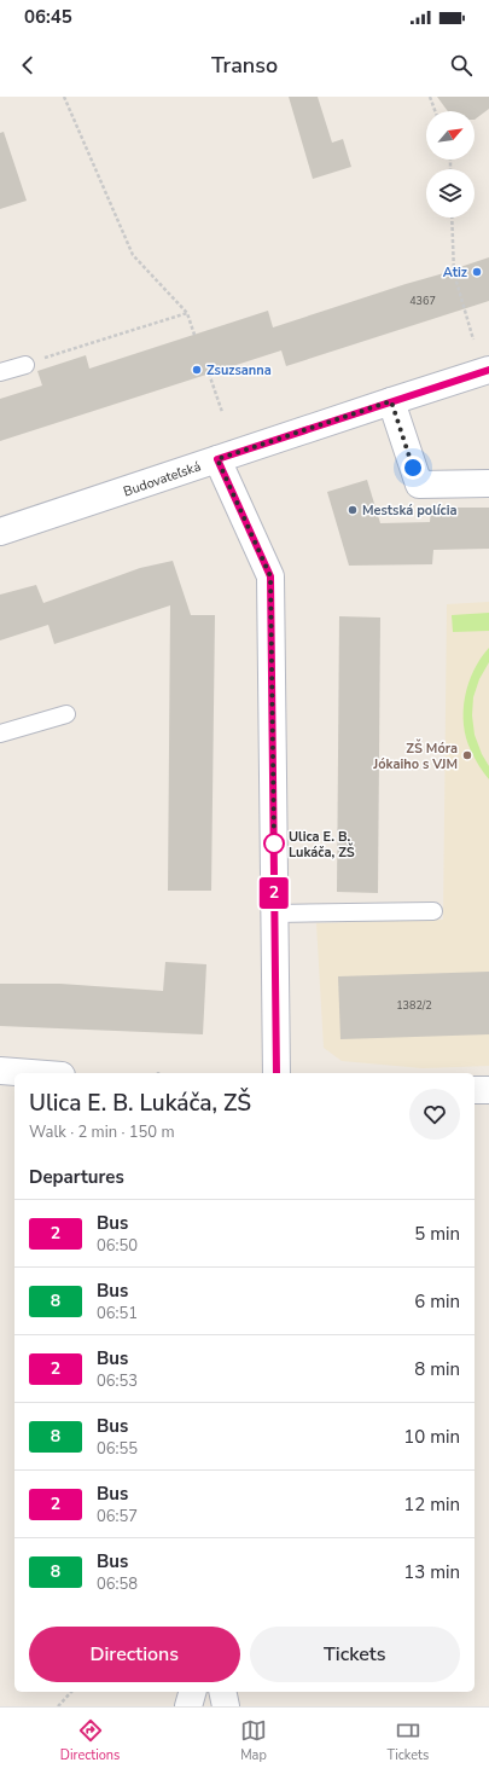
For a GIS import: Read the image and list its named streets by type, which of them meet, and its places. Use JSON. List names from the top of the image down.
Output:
{
  "streets": {
    "street": ["Budovateľská"]
  },
  "places": [
    "Atiz",
    "Zsuzsanna",
    "Mestská polícia",
    "ZŠ Móra Jókaiho s VJM",
    "Ulica E. B. Lukáča, ZŠ"
  ],
  "lines": ["bus line 2"],
  "house_numbers": ["4367", "1382/2"],
  "north": "top right",
  "page": {
    "status": "06:45",
    "header": "Transo",
    "on_map": "2",
    "heading": [
      ["Ulica E. B. Lukáča, ZŠ", "Walk · 2 min · 150 m"],
      "Departures"
    ],
    "list": [
      {
        "mark": "2",
        "name": "Bus",
        "note": "06:50",
        "value": "5 min"
      },
      {
        "mark": "8",
        "name": "Bus",
        "note": "06:51",
        "value": "6 min"
      },
      {
        "mark": "2",
        "name": "Bus",
        "note": "06:53",
        "value": "8 min"
      },
      {
        "mark": "8",
        "name": "Bus",
        "note": "06:55",
        "value": "10 min"
      },
      {
        "mark": "2",
        "name": "Bus",
        "note": "06:57",
        "value": "12 min"
      },
      {
        "mark": "8",
        "name": "Bus",
        "note": "06:58",
        "value": "13 min"
      }
    ],
    "buttons": ["Directions", "Tickets"],
    "tabs": ["Directions", "Map", "Tickets"]
  }
}
